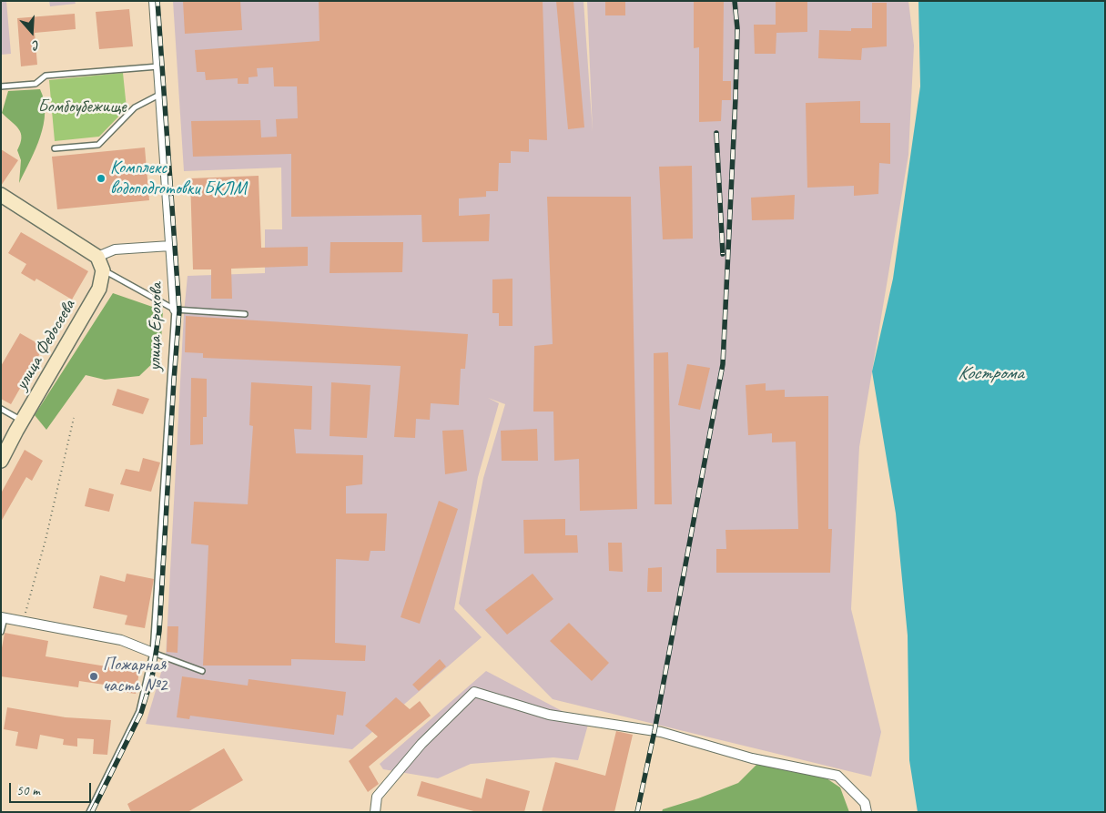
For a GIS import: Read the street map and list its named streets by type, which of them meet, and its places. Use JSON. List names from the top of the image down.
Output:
{
  "streets": {
    "street": ["улица Ерохова", "улица Федосеева"]
  },
  "water": ["Кострома"],
  "parks": ["Бомбоубежище"],
  "places": ["Комплекс водоподготовки БКЛМ", "Пожарная часть №2"],
  "scale_bar": "50 m",
  "north": "bottom"
}
